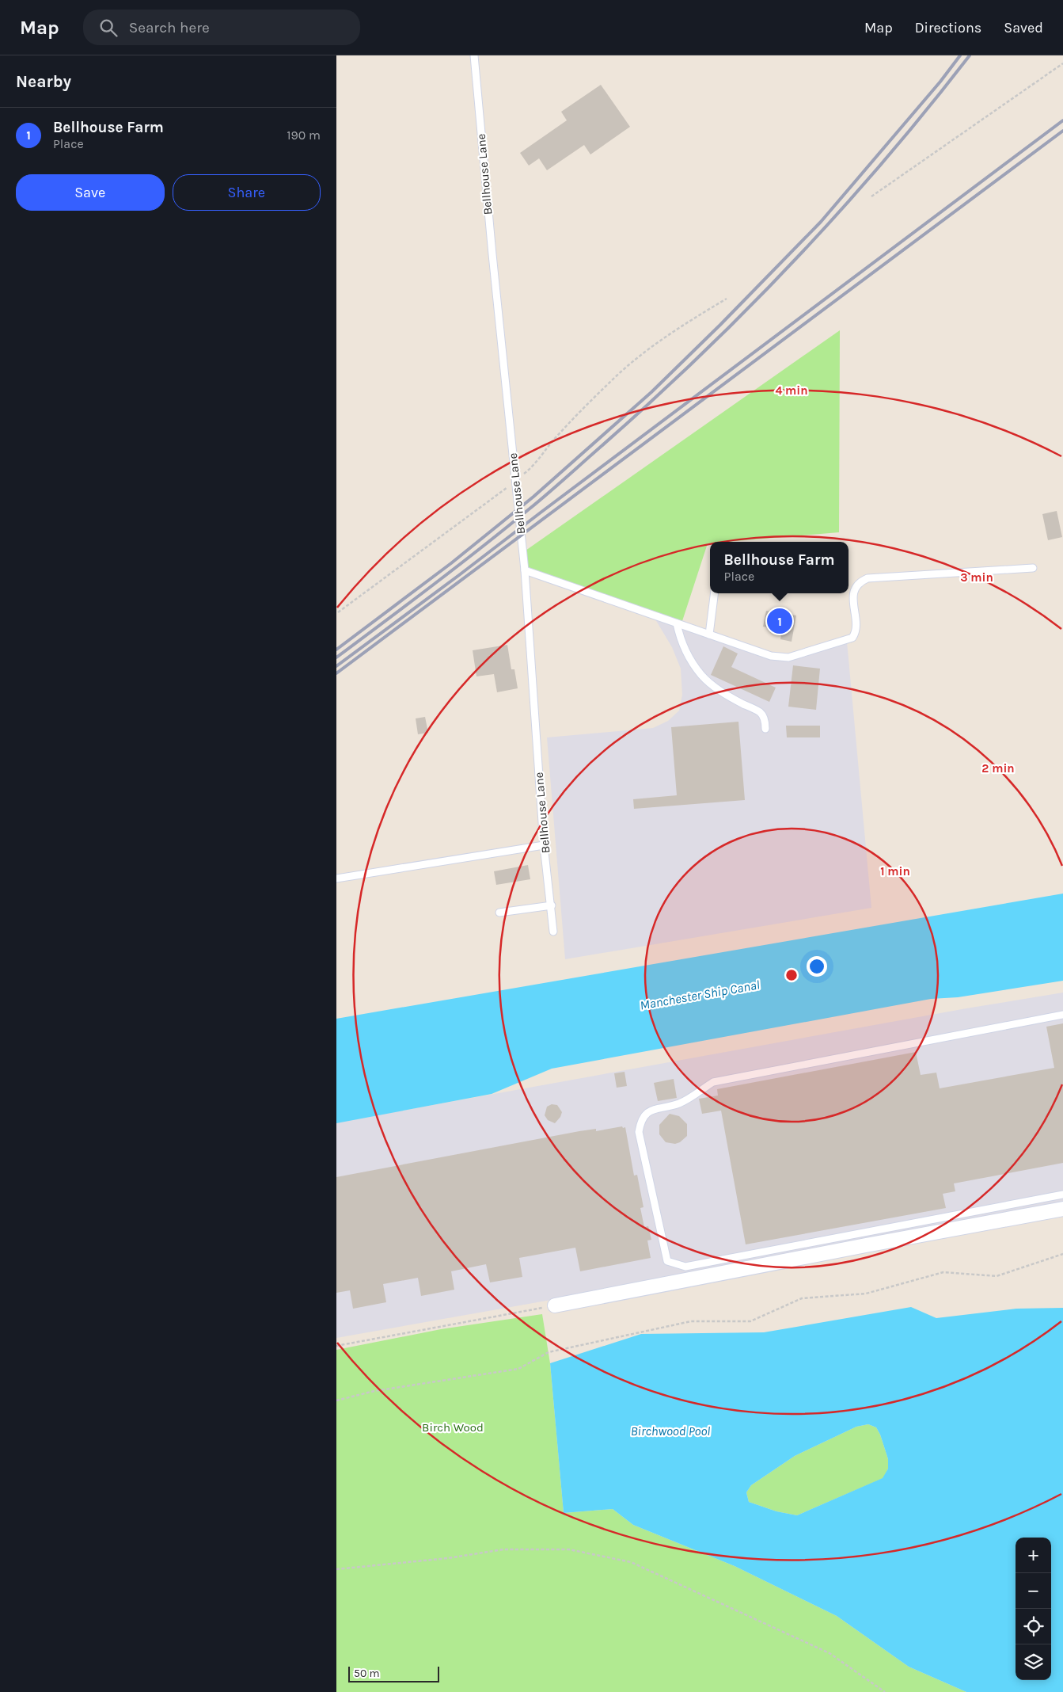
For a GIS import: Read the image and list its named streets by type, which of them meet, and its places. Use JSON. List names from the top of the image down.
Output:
{
  "streets": {
    "lane": ["Bellhouse Lane"]
  },
  "water": ["Manchester Ship Canal", "Birchwood Pool"],
  "parks": ["Birch Wood"],
  "scale_bar": "50 m",
  "page": {
    "header": "Map",
    "search": "Search here",
    "nav": ["Map", "Directions", "Saved"],
    "heading": "Nearby",
    "list": [
      {
        "mark": "1",
        "name": "Bellhouse Farm",
        "note": "Place",
        "value": "190 m"
      }
    ],
    "buttons": ["Save", "Share"],
    "popup": ["Bellhouse Farm", "Place"],
    "pins": "1",
    "map_buttons": ["+", "−"],
    "scale": "50 m"
  },
  "rings": [
    "4 min",
    "3 min",
    "2 min",
    "1 min"
  ]
}
